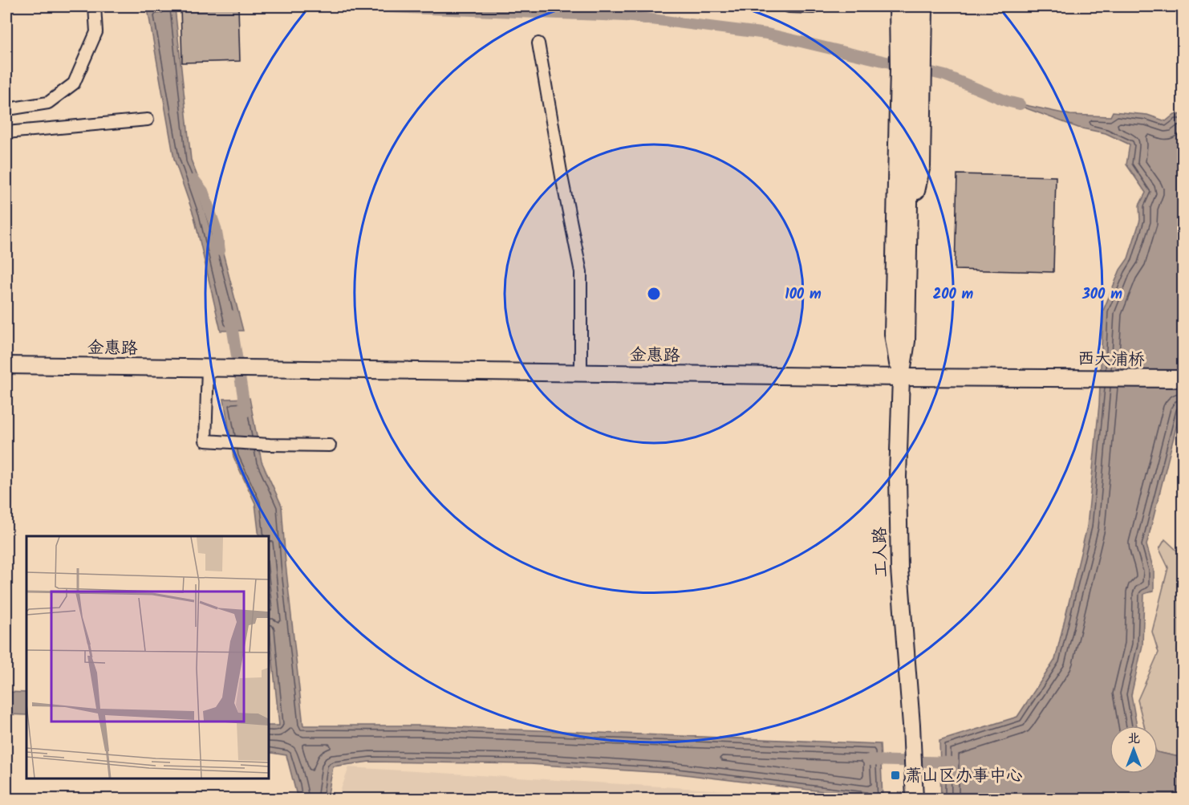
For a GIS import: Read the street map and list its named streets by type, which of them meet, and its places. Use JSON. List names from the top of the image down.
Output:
{
  "streets": {
    "main road": ["金惠路", "西大浦桥", "工人路"]
  },
  "crossings": [
    ["金惠路", "西大浦桥"],
    ["金惠路", "工人路"]
  ],
  "places": {
    "transit": ["萧山区办事中心"]
  },
  "north": "top",
  "rings": ["100 m", "200 m", "300 m"]
}
